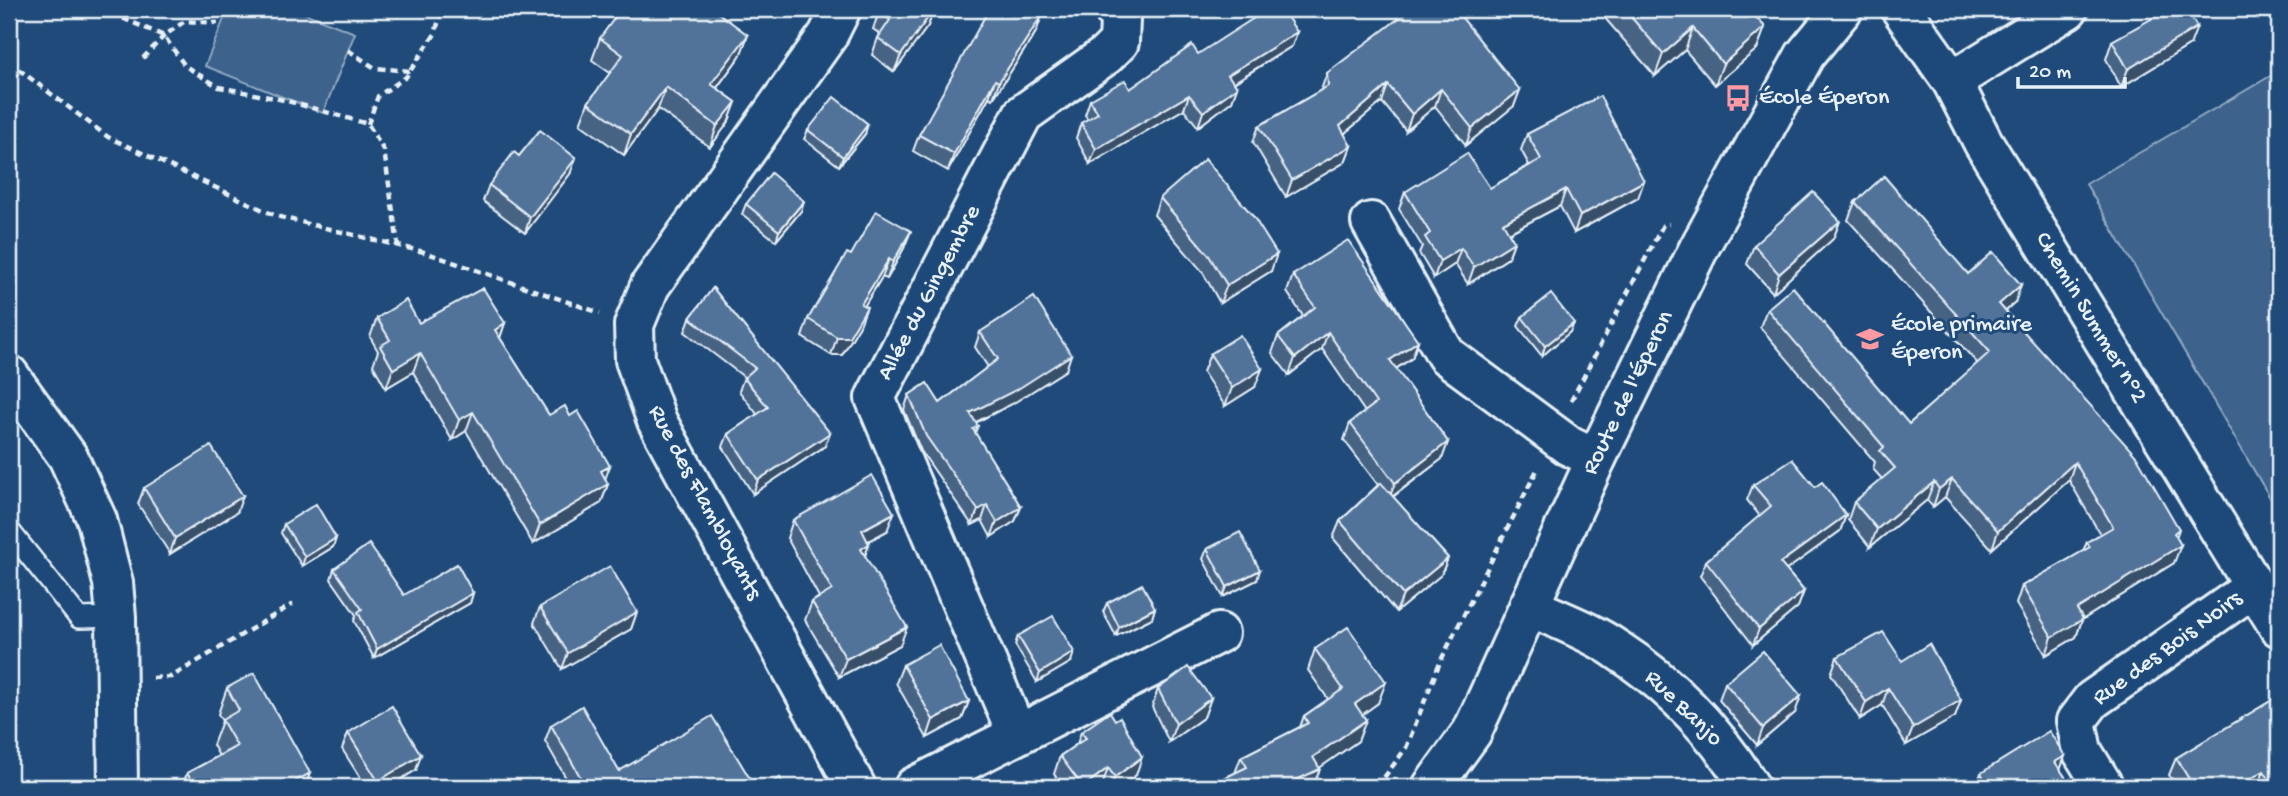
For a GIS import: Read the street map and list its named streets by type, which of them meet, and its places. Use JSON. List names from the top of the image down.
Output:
{
  "streets": {
    "street": [
      "Allée du Gingembre",
      "Chemin Summer n°2",
      "Route de l'Éperon",
      "Rue des Flambloyants",
      "Rue des Bois Noirs",
      "Rue Banjo"
    ]
  },
  "crossings": [
    ["Chemin Summer n°2", "Rue des Bois Noirs"],
    ["Route de l'Éperon", "Rue Banjo"]
  ],
  "places": {
    "bus stop": ["École Éperon"],
    "school or university": ["École primaire Éperon"]
  },
  "scale_bar": "20 m"
}
